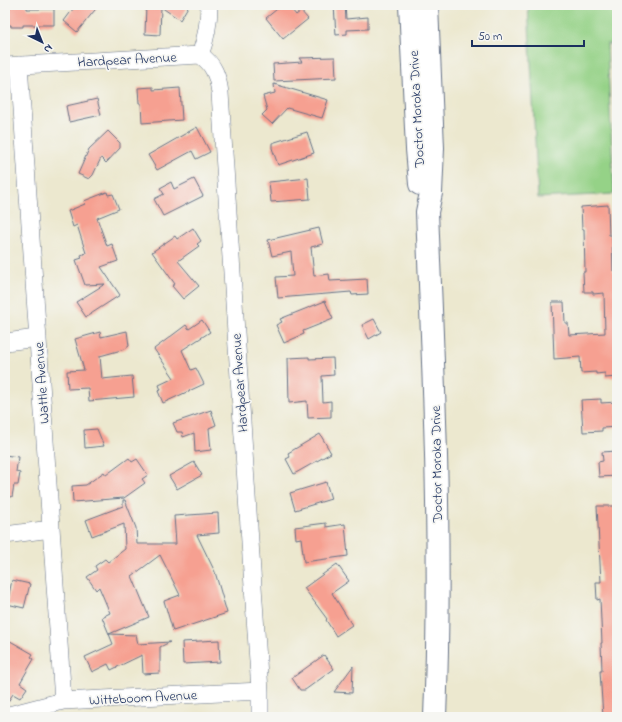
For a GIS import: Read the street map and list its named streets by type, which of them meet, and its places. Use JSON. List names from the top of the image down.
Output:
{
  "streets": {
    "main road": ["Doctor Moroka Drive"],
    "street": ["Hardpear Avenue", "Wattle Avenue", "Witteboom Avenue"]
  },
  "crossings": [
    ["Hardpear Avenue", "Wattle Avenue"],
    ["Hardpear Avenue", "Witteboom Avenue"],
    ["Wattle Avenue", "Witteboom Avenue"]
  ],
  "scale_bar": "50 m",
  "north": "bottom right"
}
